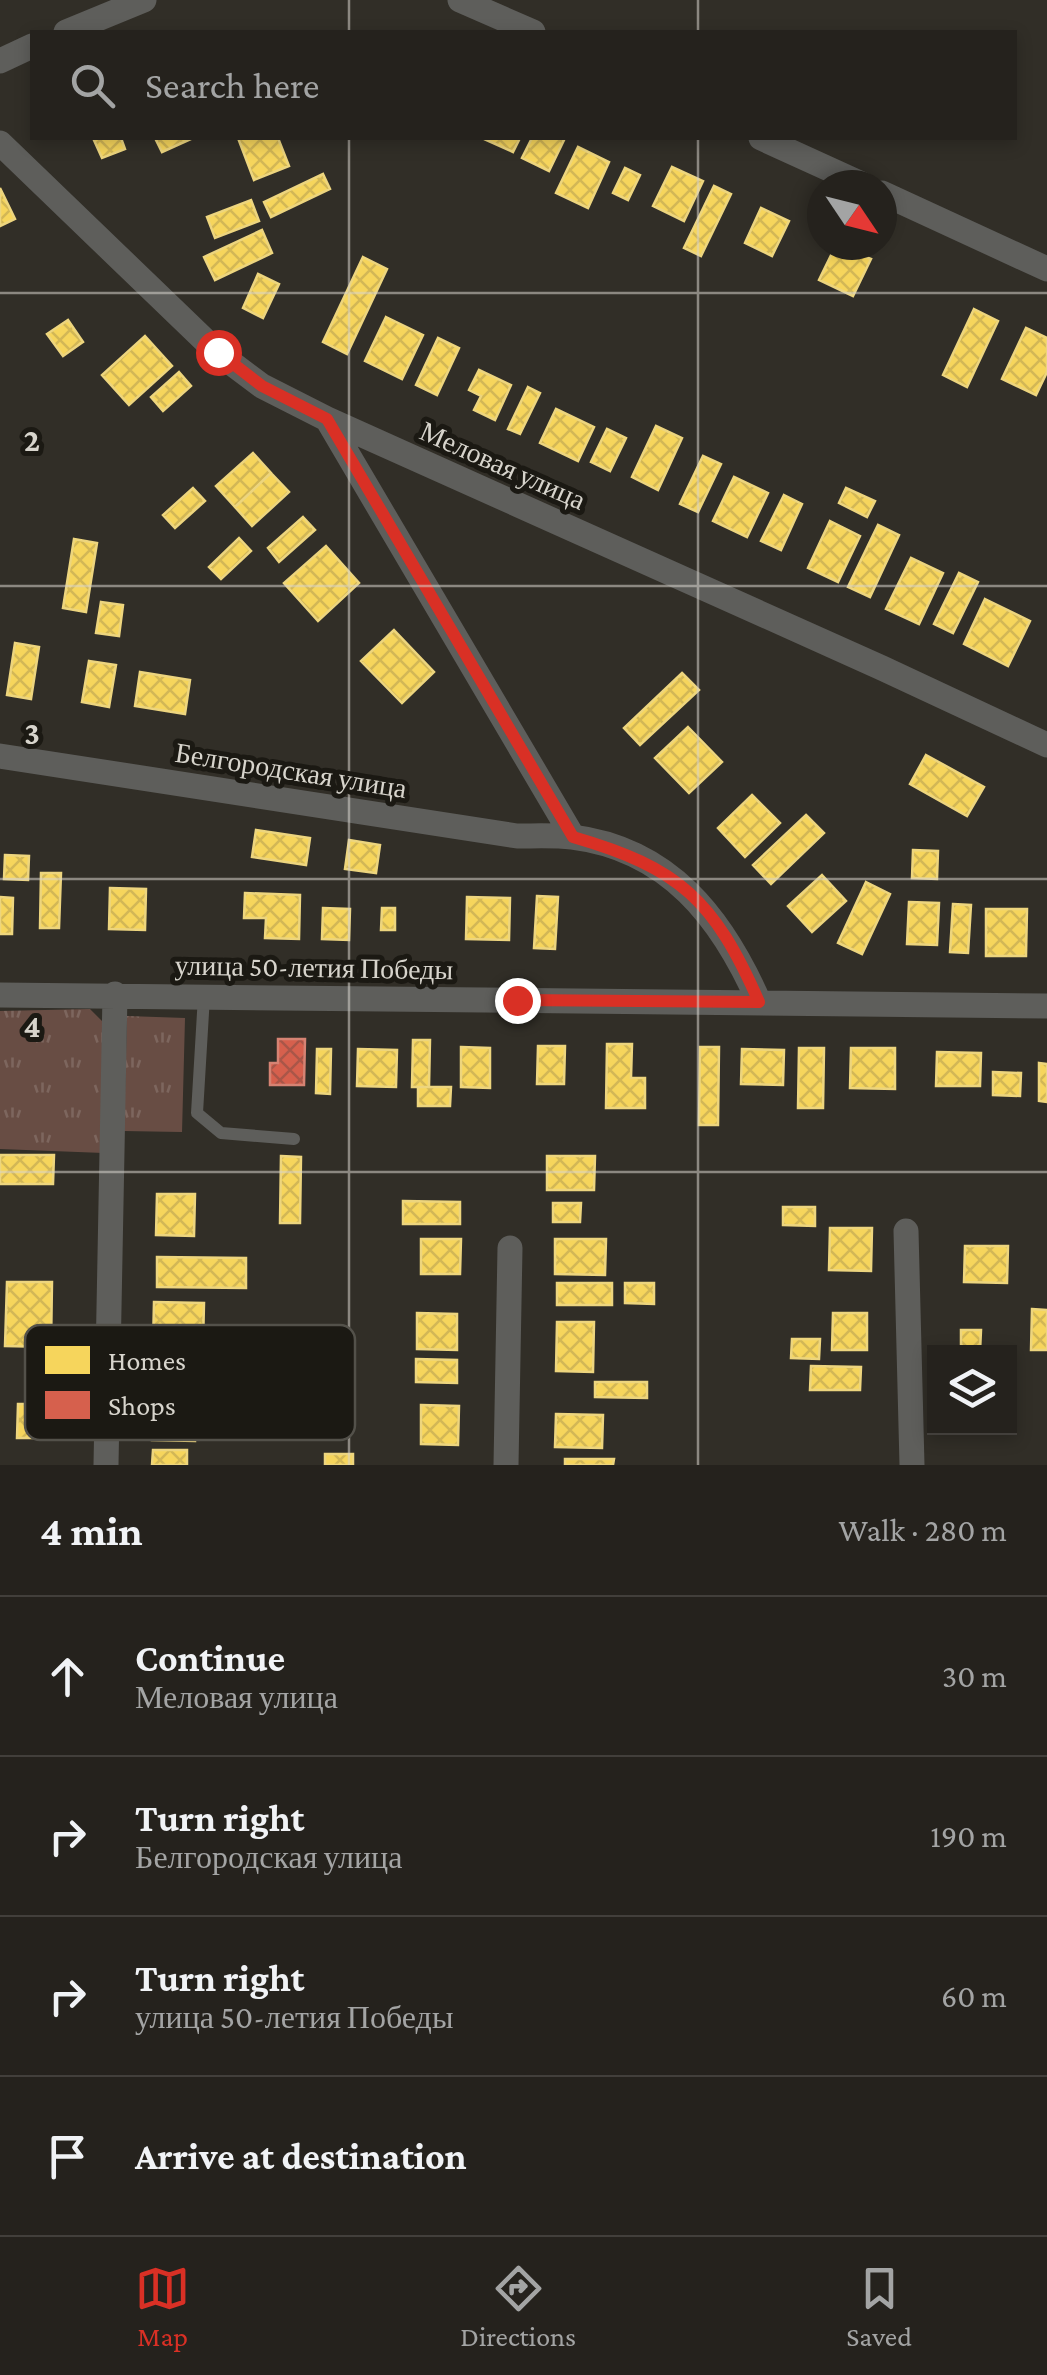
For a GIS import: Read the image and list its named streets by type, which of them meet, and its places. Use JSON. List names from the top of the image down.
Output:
{
  "streets": {
    "street": ["Меловая улица", "Белгородская улица", "улица 50-летия Победы"]
  },
  "crossings": [
    ["Белгородская улица", "улица 50-летия Победы"]
  ],
  "legend": ["Homes", "Shops"],
  "north": "bottom right",
  "page": {
    "search": "Search here",
    "heading": ["4 min", "Walk · 280 m"],
    "list": [
      ["Continue", "Меловая улица", "30 m"],
      ["Turn right", "Белгородская улица", "190 m"],
      ["Turn right", "улица 50-летия Победы", "60 m"],
      "Arrive at destination"
    ],
    "nav": ["Map", "Directions", "Saved"]
  },
  "grid": {
    "rows": ["2", "3", "4"]
  }
}
